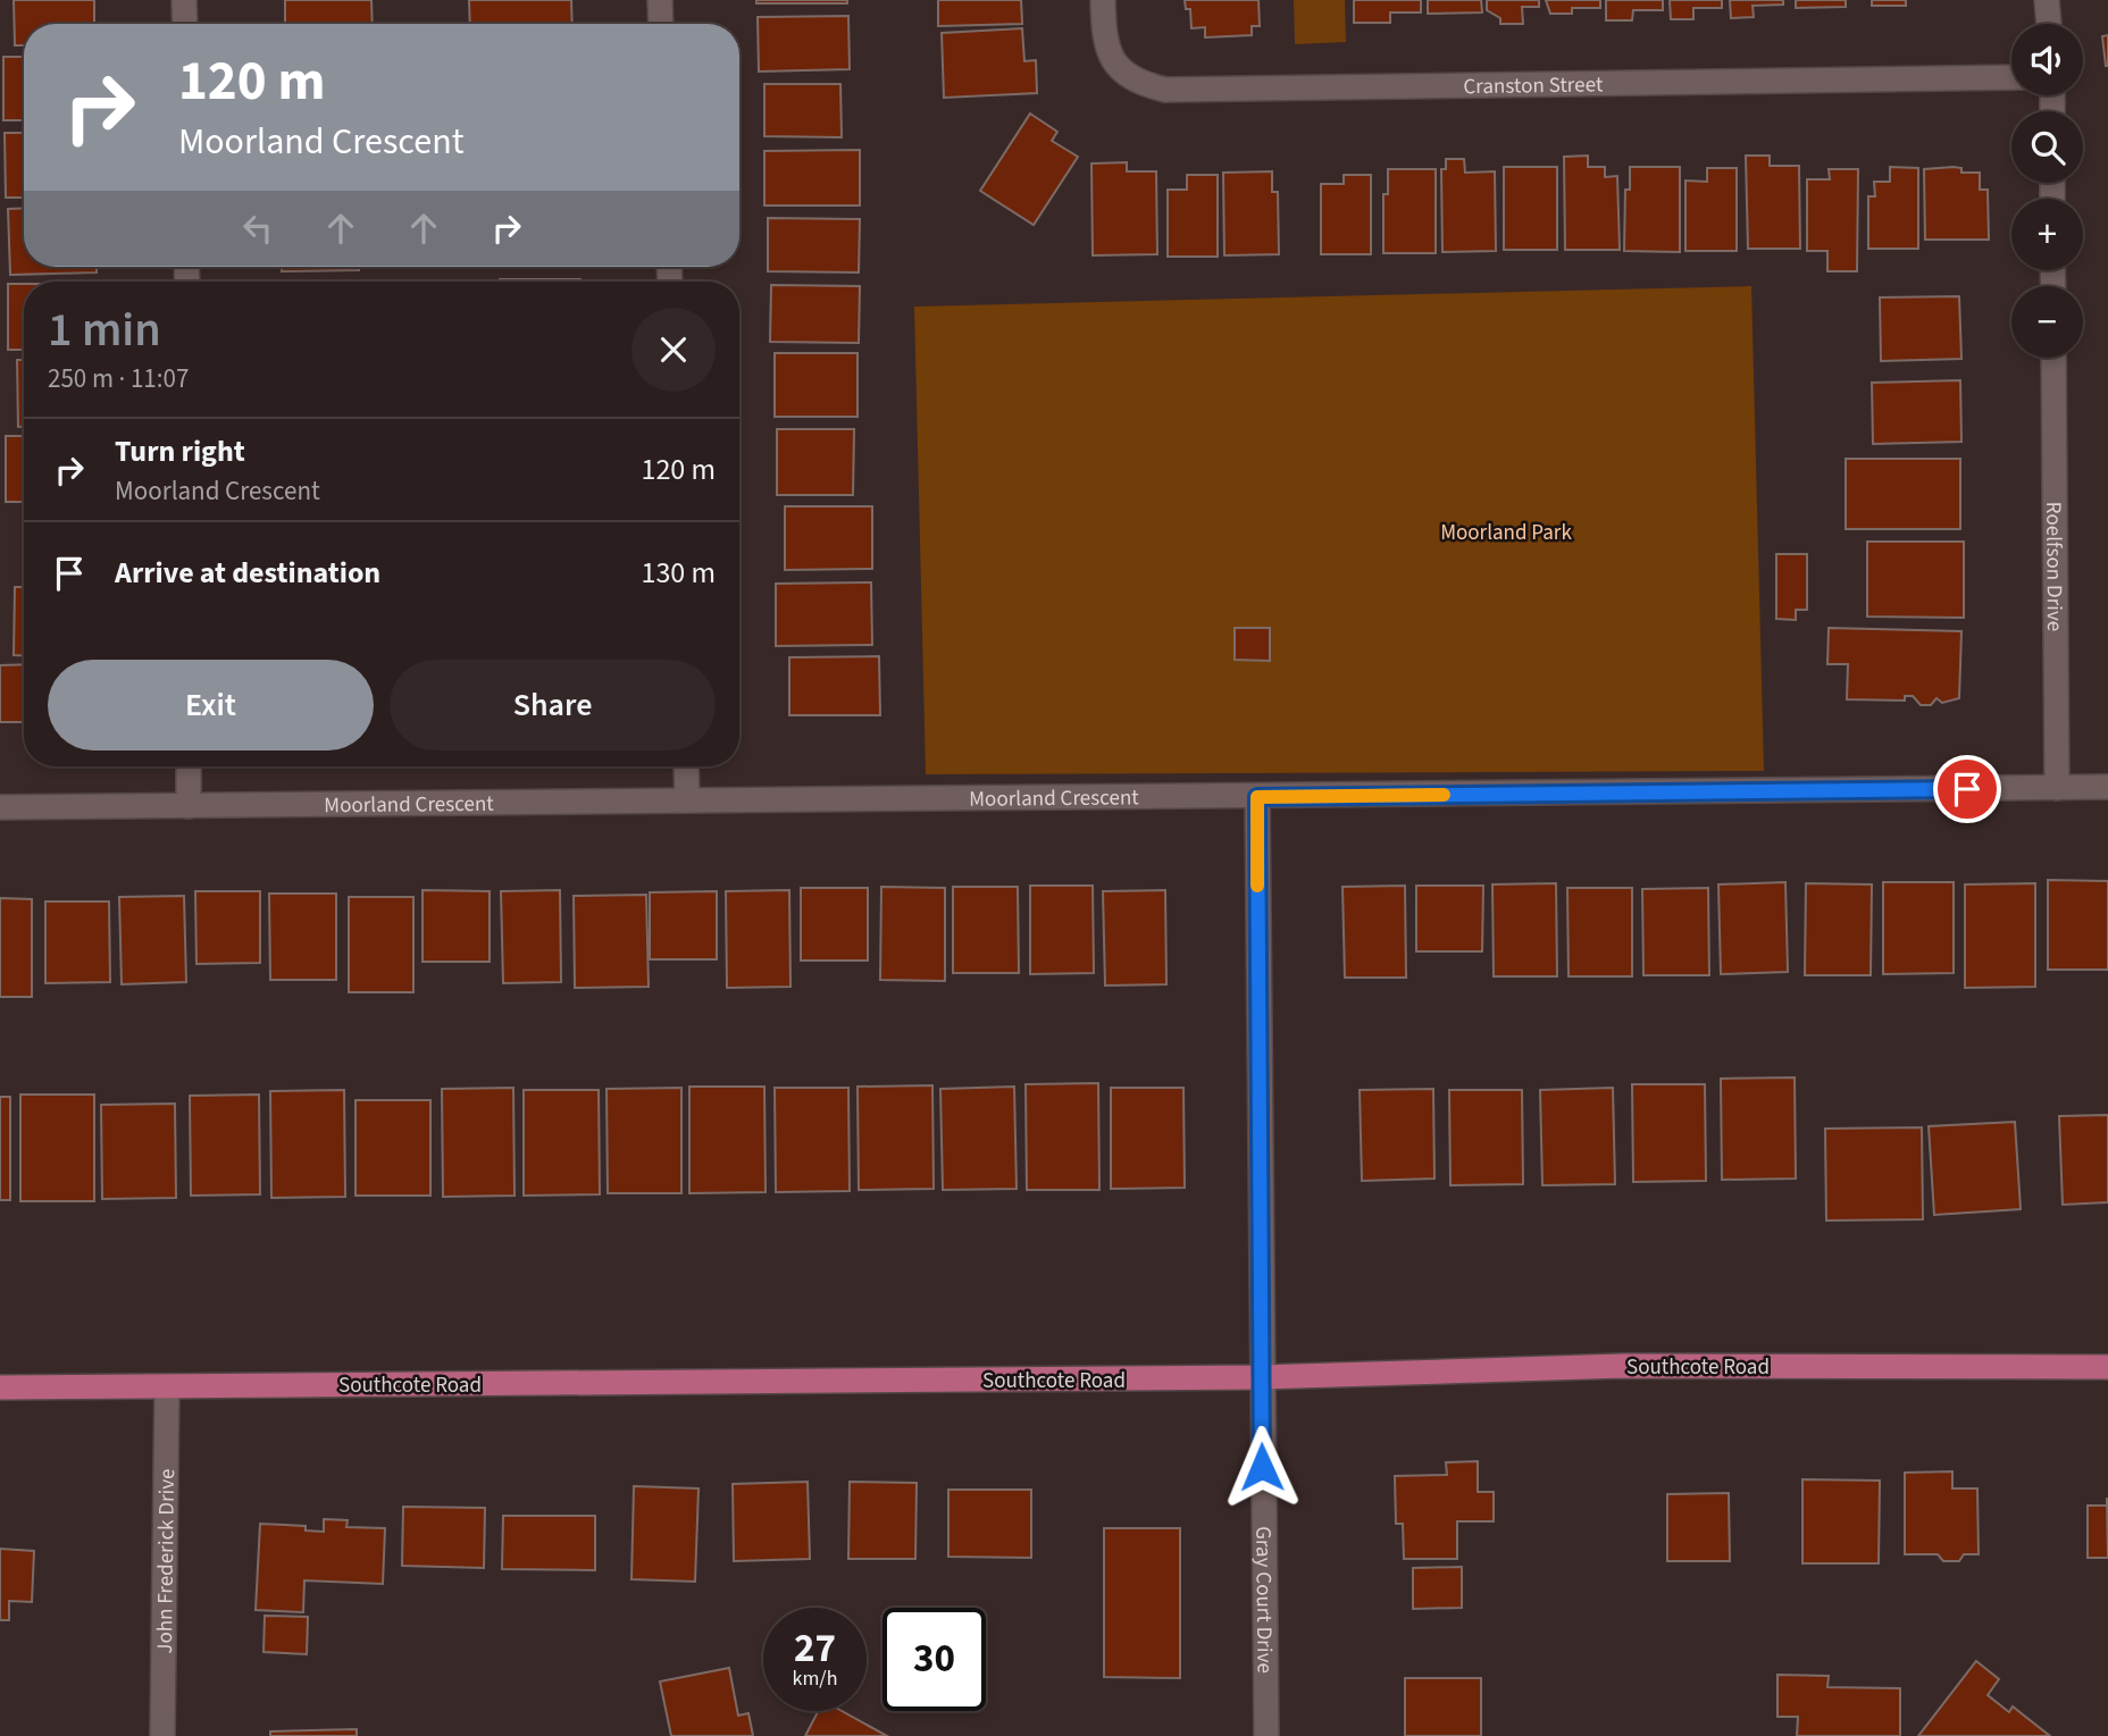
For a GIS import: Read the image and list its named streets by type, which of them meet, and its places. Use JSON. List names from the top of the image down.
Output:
{
  "streets": {
    "main road": ["Southcote Road"],
    "street": [
      "Cranston Street",
      "Roelfson Drive",
      "Moorland Crescent",
      "John Frederick Drive",
      "Gray Court Drive"
    ]
  },
  "crossings": [
    ["Roelfson Drive", "Moorland Crescent"],
    ["Moorland Crescent", "Gray Court Drive"],
    ["Southcote Road", "John Frederick Drive"],
    ["Southcote Road", "Gray Court Drive"]
  ],
  "parks": ["Moorland Park"],
  "page": {
    "map_buttons": ["+", "−"],
    "turn": ["120 m", "Moorland Crescent"],
    "heading": ["1 min", "250 m · 11:07"],
    "list": [
      {
        "name": "Turn right",
        "note": "Moorland Crescent",
        "value": "120 m"
      },
      {
        "name": "Arrive at destination",
        "value": "130 m"
      }
    ],
    "buttons": ["Exit", "Share"],
    "speed": "27 km/h",
    "limit": "30"
  }
}
